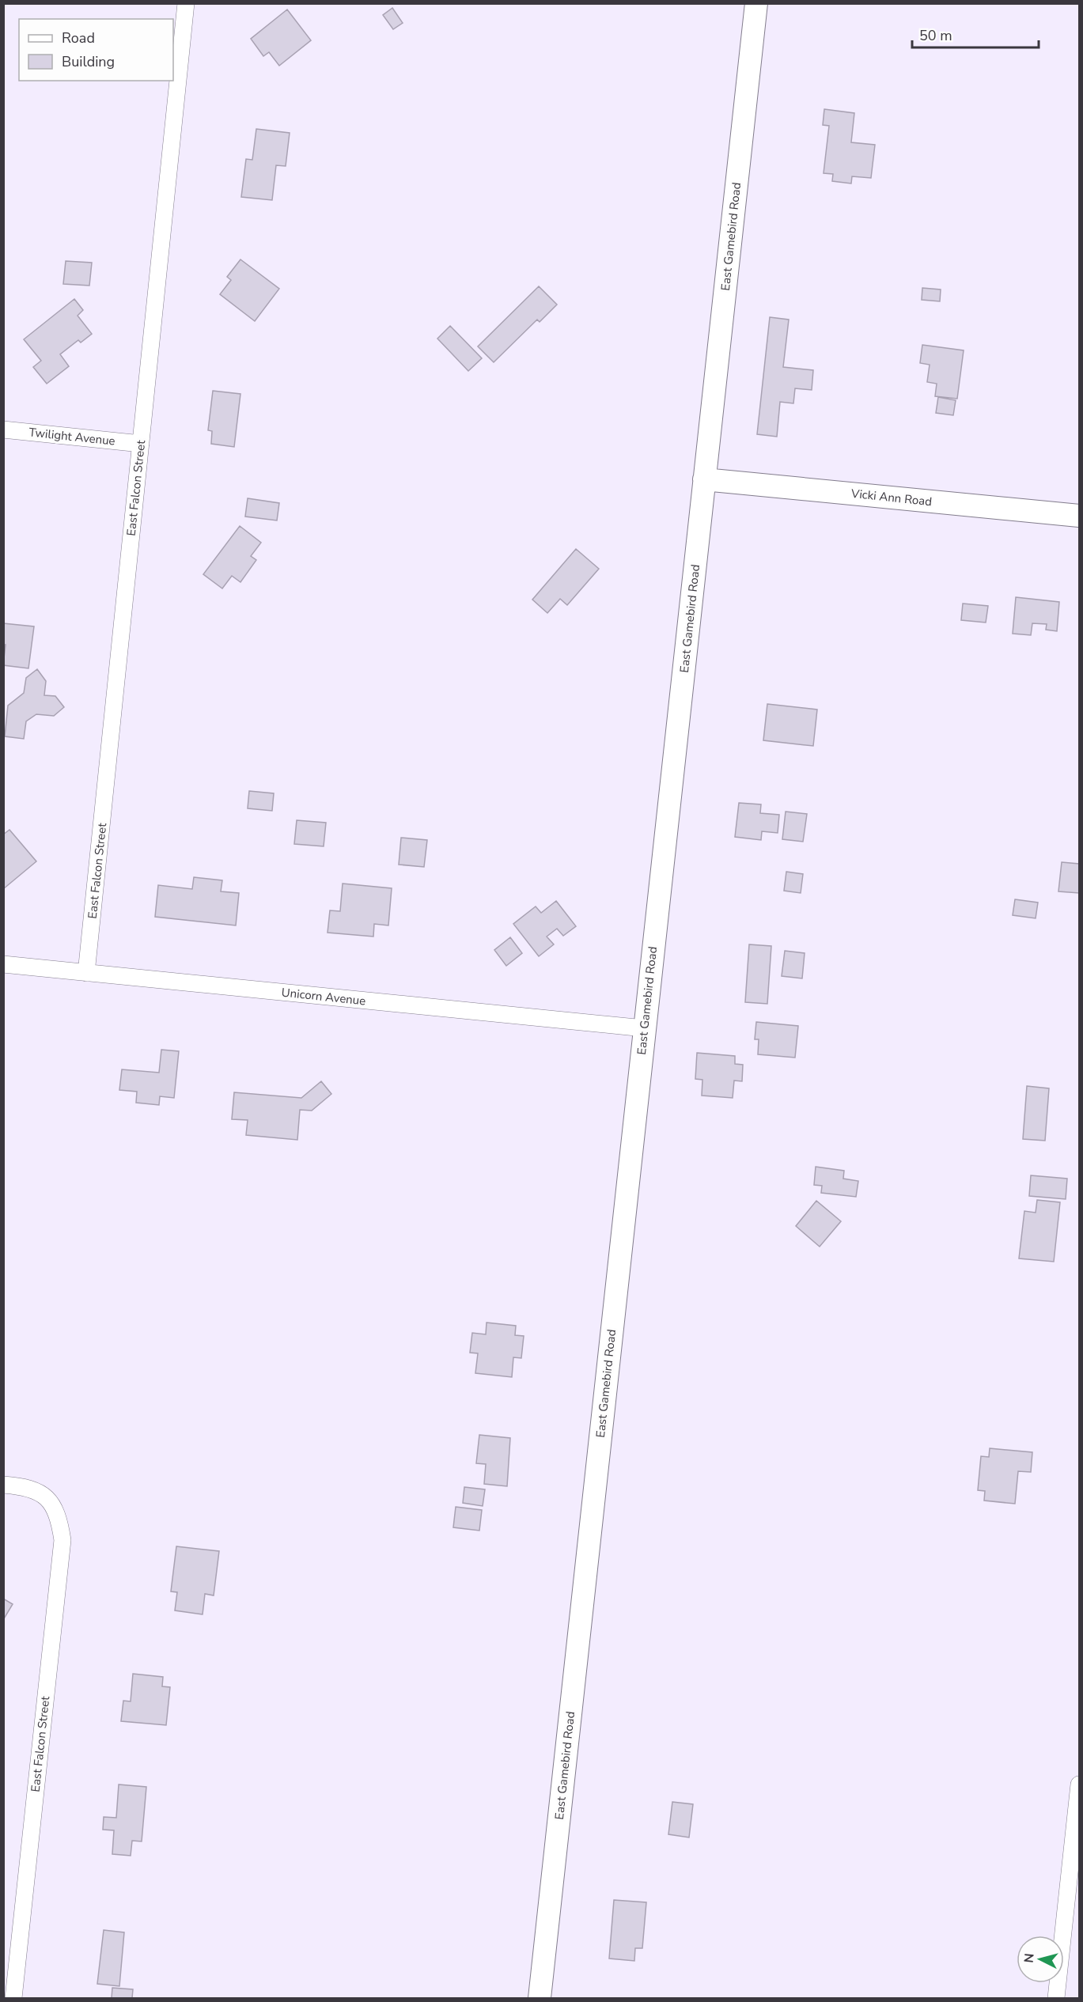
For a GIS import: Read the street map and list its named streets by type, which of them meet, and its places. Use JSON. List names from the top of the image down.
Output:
{
  "streets": {
    "main road": ["East Gamebird Road", "Vicki Ann Road"],
    "street": ["Twilight Avenue", "East Falcon Street", "Unicorn Avenue"]
  },
  "crossings": [
    ["East Gamebird Road", "Vicki Ann Road"],
    ["East Gamebird Road", "Unicorn Avenue"],
    ["Twilight Avenue", "East Falcon Street"],
    ["East Falcon Street", "Unicorn Avenue"]
  ],
  "legend": ["Road", "Building"],
  "scale_bar": "50 m",
  "north": "left"
}
